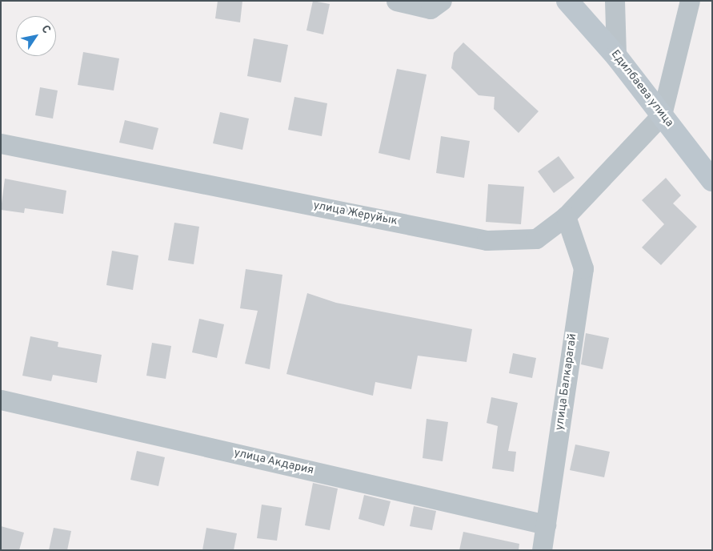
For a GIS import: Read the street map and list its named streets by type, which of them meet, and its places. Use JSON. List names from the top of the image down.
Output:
{
  "streets": {
    "street": [
      "Едилбаева улица",
      "улица Жеруйык",
      "улица Балкарагай",
      "улица Акдария"
    ]
  },
  "crossings": [
    ["Едилбаева улица", "улица Жеруйык"],
    ["улица Жеруйык", "улица Балкарагай"],
    ["улица Балкарагай", "улица Акдария"]
  ],
  "north": "top right"
}
